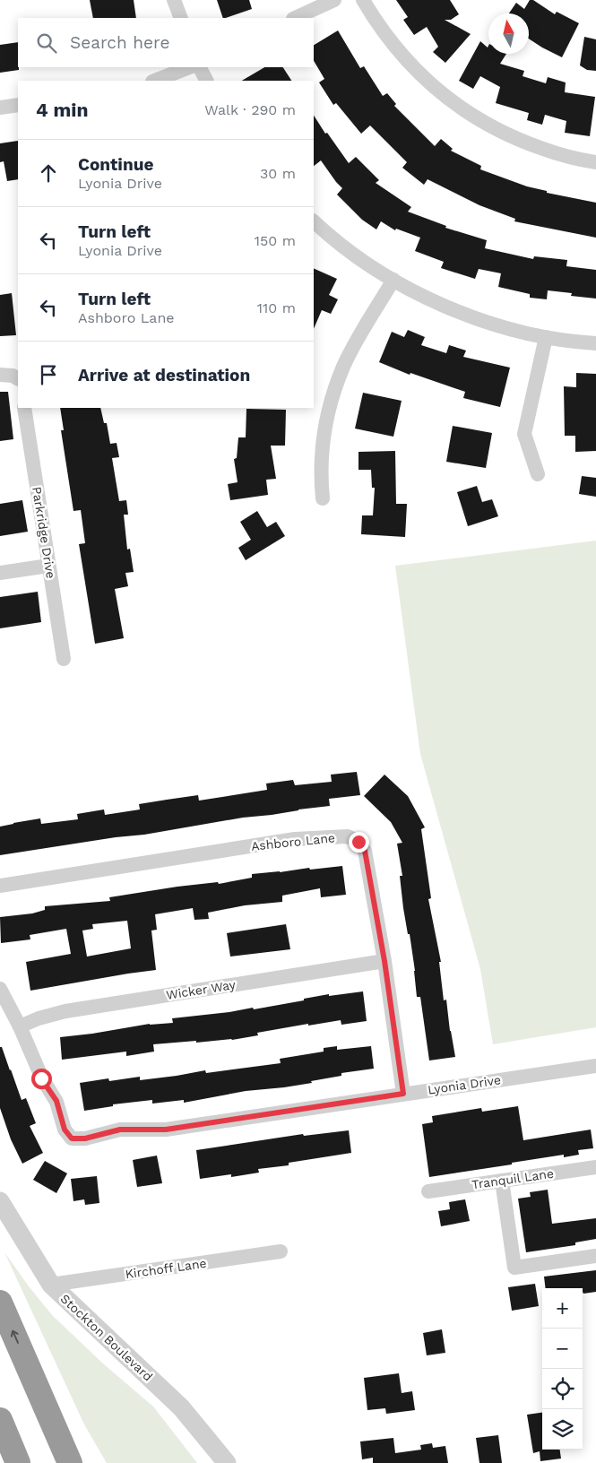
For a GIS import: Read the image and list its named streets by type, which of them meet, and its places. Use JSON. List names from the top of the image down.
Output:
{
  "streets": {
    "street": [
      "Parkridge Drive",
      "Ashboro Lane",
      "Wicker Way",
      "Lyonia Drive",
      "Tranquil Lane",
      "Kirchoff Lane",
      "Stockton Boulevard"
    ]
  },
  "crossings": [
    ["Ashboro Lane", "Wicker Way"],
    ["Ashboro Lane", "Lyonia Drive"],
    ["Wicker Way", "Lyonia Drive"],
    ["Kirchoff Lane", "Stockton Boulevard"]
  ],
  "north": "top",
  "page": {
    "search": "Search here",
    "heading": ["4 min", "Walk · 290 m"],
    "list": [
      ["Continue", "Lyonia Drive", "30 m"],
      ["Turn left", "Lyonia Drive", "150 m"],
      ["Turn left", "Ashboro Lane", "110 m"],
      "Arrive at destination"
    ],
    "map_buttons": ["+", "−"]
  }
}
